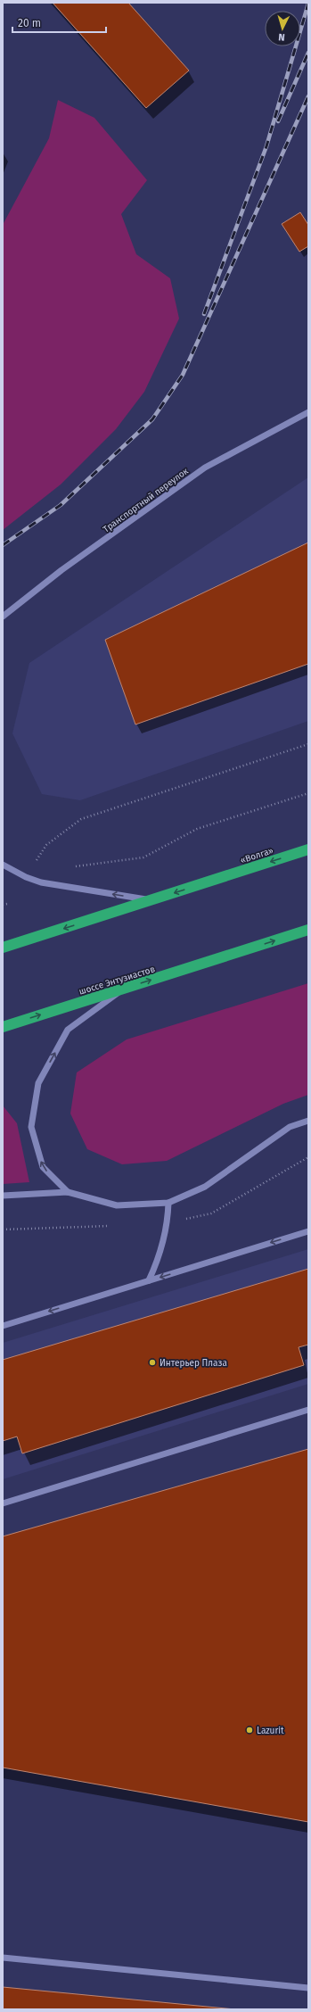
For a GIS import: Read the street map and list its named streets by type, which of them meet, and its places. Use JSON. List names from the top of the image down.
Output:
{
  "streets": {
    "highway": ["«Волга»", "шоссе Энтузиастов"],
    "street": ["Транспортный переулок"]
  },
  "one_way": ["«Волга»"],
  "places": ["Интерьер Плаза", "Lazurit"],
  "scale_bar": "20 m",
  "north": "bottom"
}
